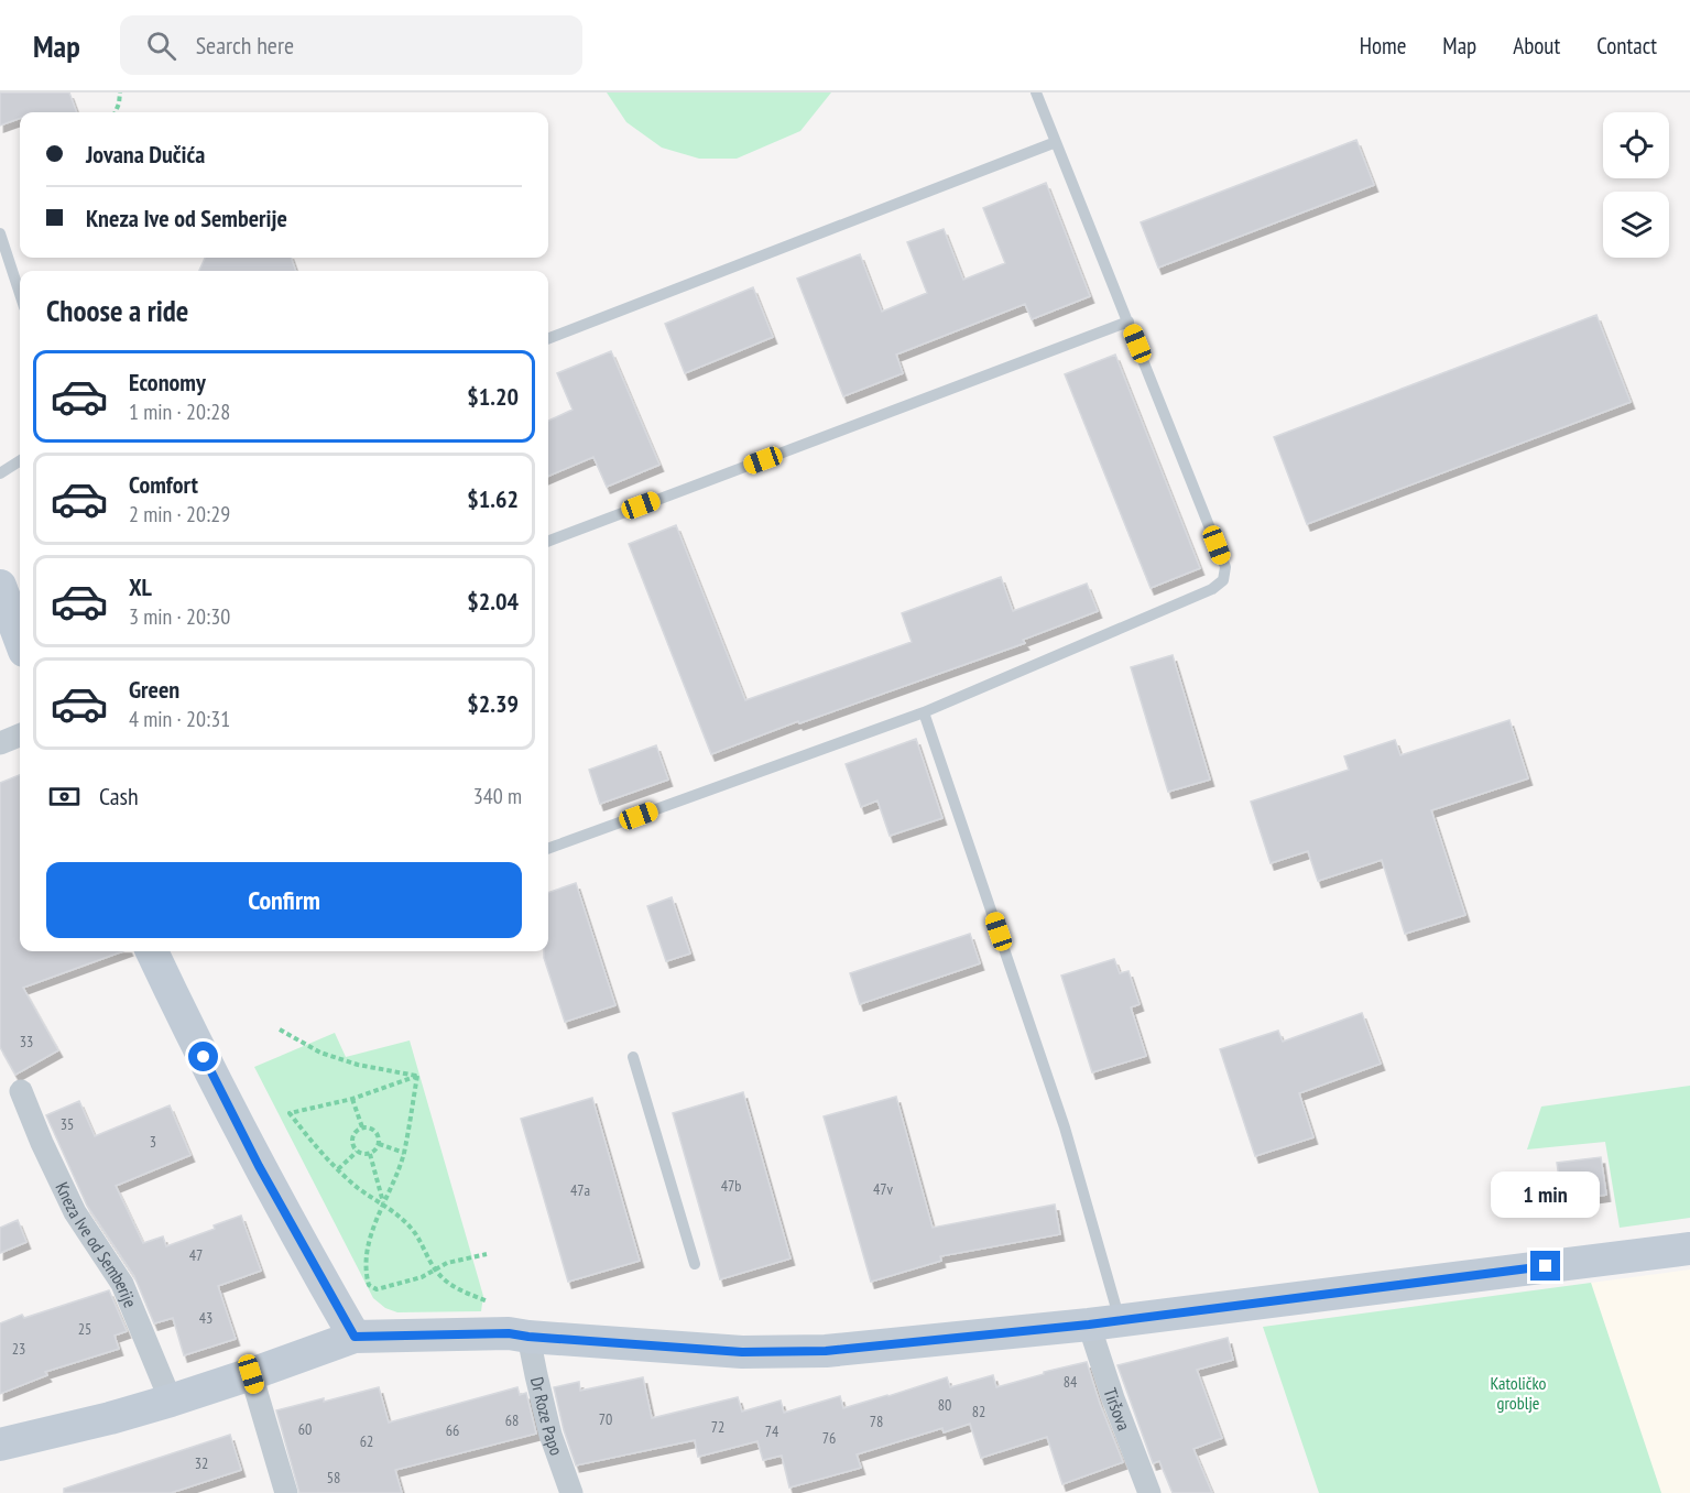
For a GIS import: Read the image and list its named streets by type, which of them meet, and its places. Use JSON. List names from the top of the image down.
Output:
{
  "streets": {
    "street": ["Kneza Ive od Semberije", "Tiršova", "Dr Roze Papo"]
  },
  "parks": ["Katoličko groblje"],
  "house_numbers": [
    "33",
    "35",
    "3",
    "47b",
    "47v",
    "47a",
    "47",
    "43",
    "25",
    "23",
    "84",
    "80",
    "82",
    "70",
    "68",
    "78",
    "72",
    "60",
    "66",
    "74",
    "76",
    "62",
    "32",
    "58"
  ],
  "page": {
    "header": "Map",
    "search": "Search here",
    "nav": [
      "Home",
      "Map",
      "About",
      "Contact"
    ],
    "banner": ["Jovana Dučića", "Kneza Ive od Semberije"],
    "heading": "Choose a ride",
    "list": [
      {
        "name": "Economy",
        "note": "1 min · 20:28",
        "value": "$1.20"
      },
      {
        "name": "Comfort",
        "note": "2 min · 20:29",
        "value": "$1.62"
      },
      {
        "name": "XL",
        "note": "3 min · 20:30",
        "value": "$2.04"
      },
      {
        "name": "Green",
        "note": "4 min · 20:31",
        "value": "$2.39"
      }
    ],
    "pay": ["Cash", "340 m"],
    "buttons": "Confirm",
    "bubble": "1 min"
  }
}
